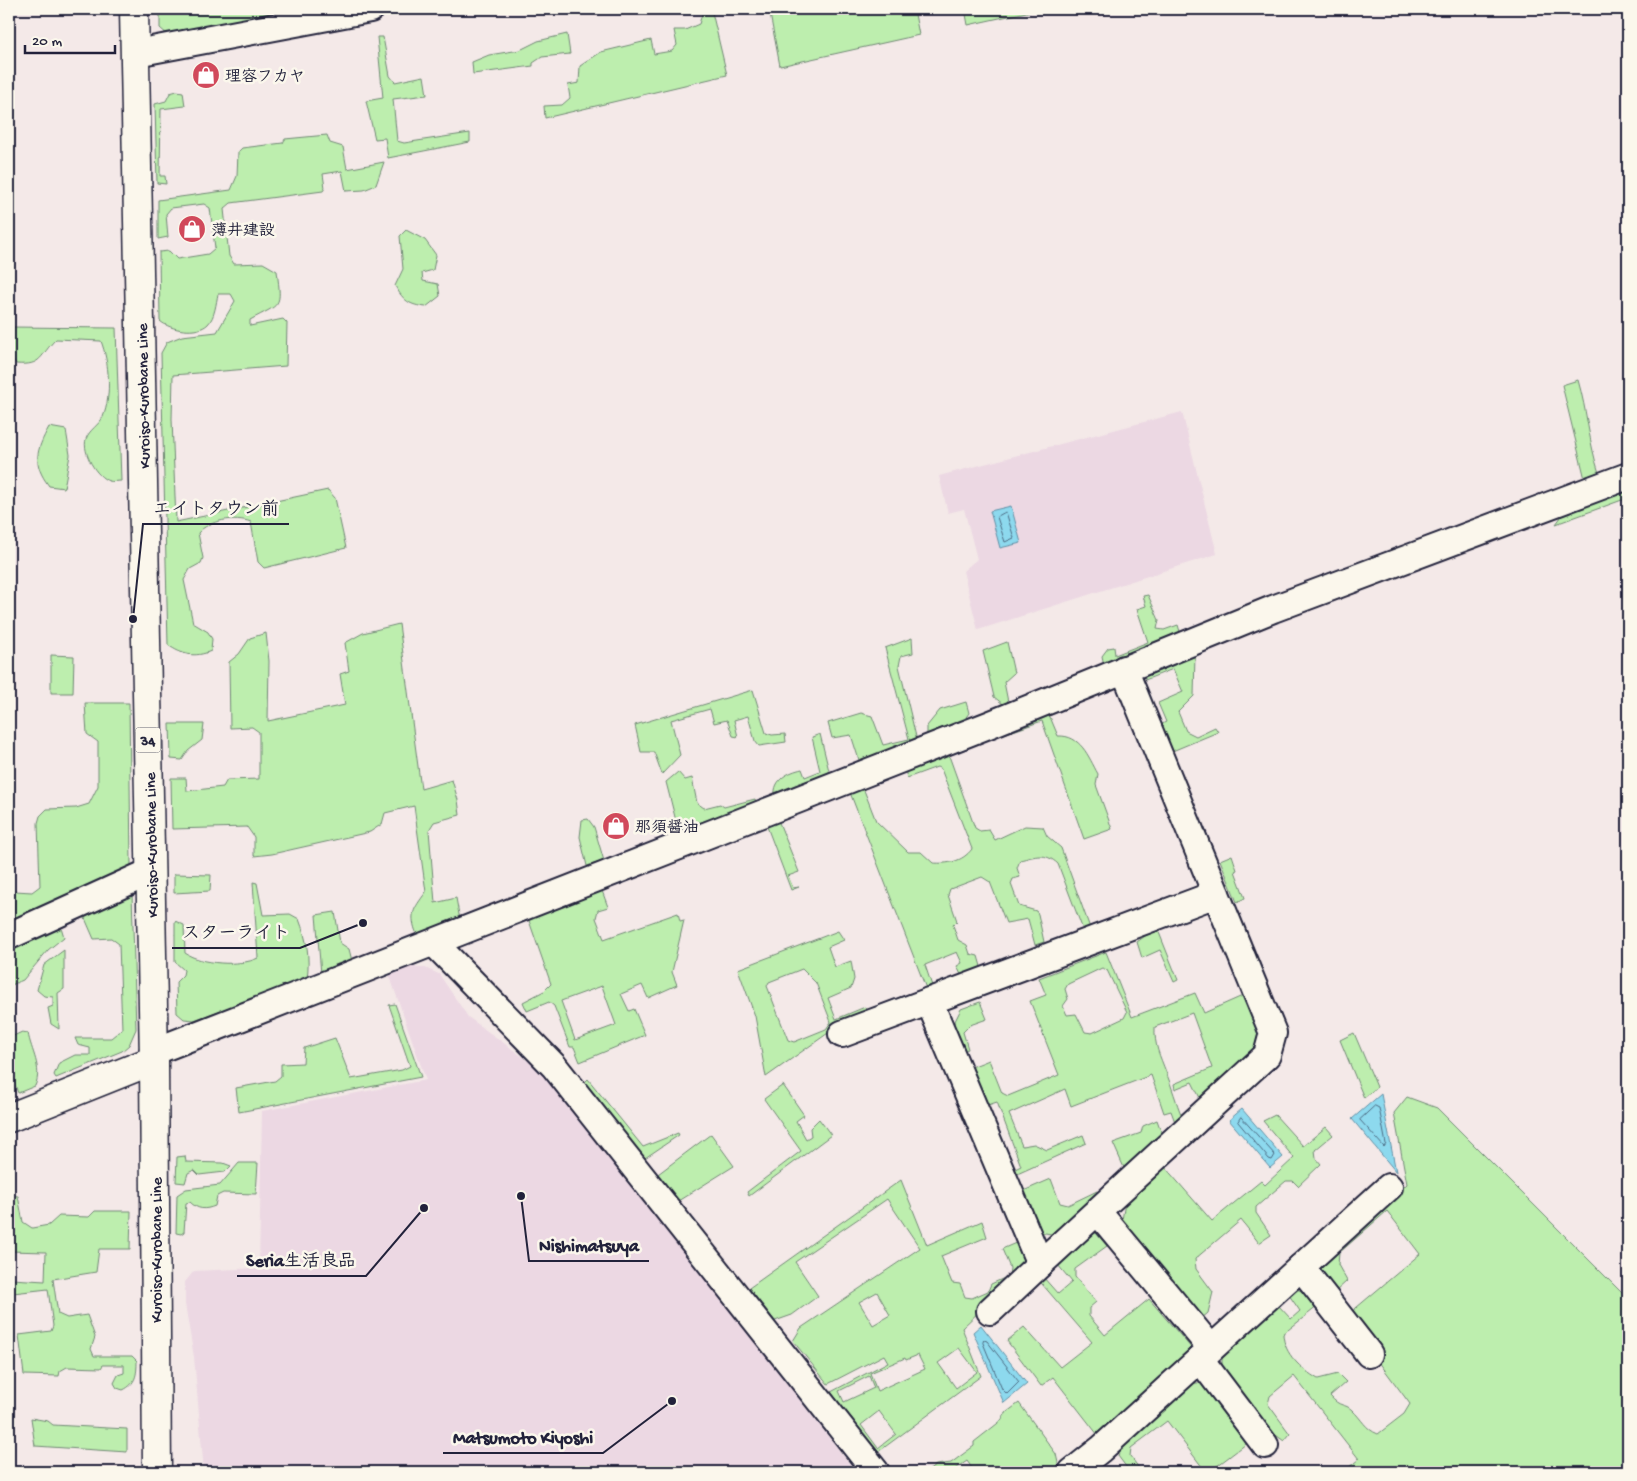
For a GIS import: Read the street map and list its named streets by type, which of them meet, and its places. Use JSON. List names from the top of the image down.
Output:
{
  "streets": {
    "main road": ["Kuroiso-Kurobane Line", "34"]
  },
  "places": {
    "shop": ["理容フカヤ", "薄井建設", "那須醤油"],
    "other": [
      "エイトタウン前",
      "スターライト",
      "Nishimatsuya",
      "Seria生活良品",
      "Matsumoto Kiyoshi"
    ]
  },
  "scale_bar": "20 m"
}
